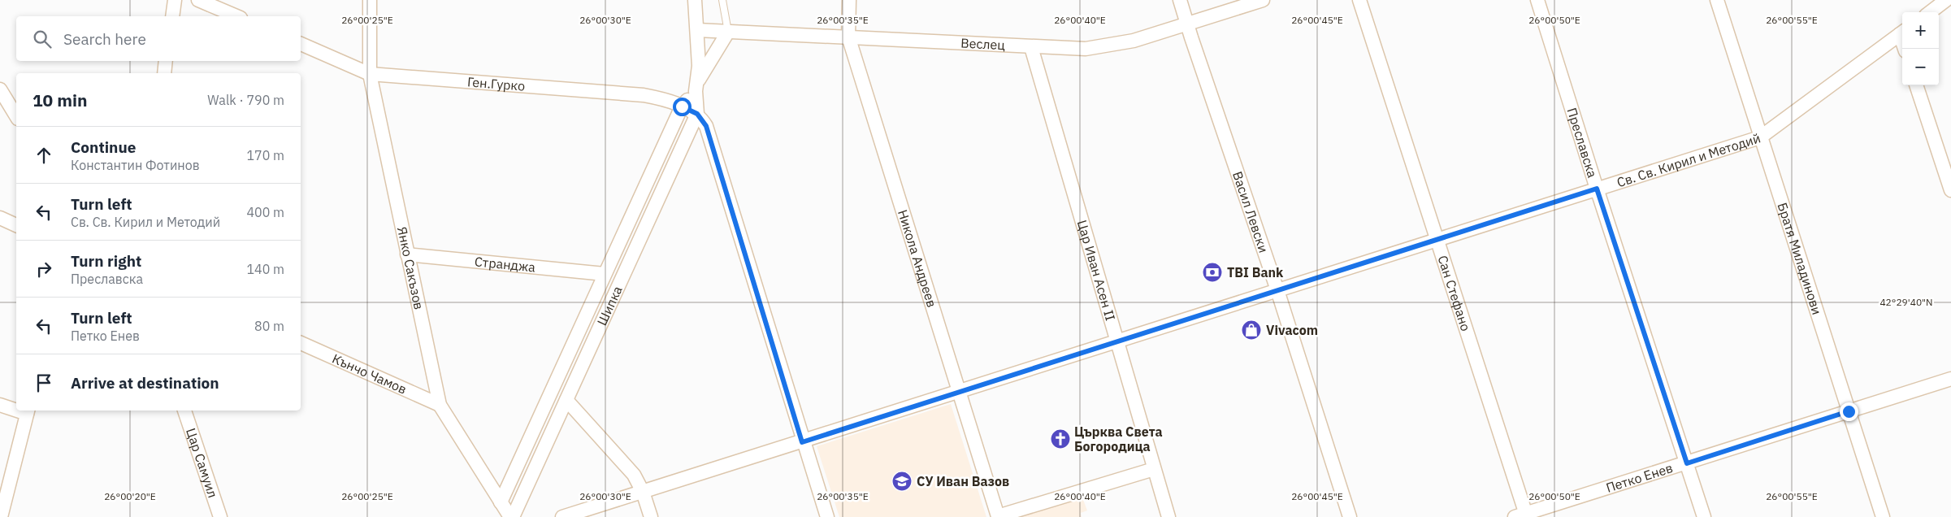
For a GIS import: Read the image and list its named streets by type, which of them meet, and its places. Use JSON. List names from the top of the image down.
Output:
{
  "streets": {
    "street": [
      "Веслец",
      "Ген.Гурко",
      "Преславска",
      "Св. Св. Кирил и Методий",
      "Васил Левски",
      "Никола Андреев",
      "Братя Миладинови",
      "Странджа",
      "Янко Сакъзов",
      "Цар Иван Асен II",
      "Сан Стефано",
      "Шипка",
      "Кънчо Чамов",
      "Цар Самуил",
      "Петко Енев"
    ]
  },
  "crossings": [
    ["Веслец", "Васил Левски"],
    ["Веслец", "Никола Андреев"],
    ["Веслец", "Цар Иван Асен II"],
    ["Веслец", "Шипка"],
    ["Ген.Гурко", "Янко Сакъзов"],
    ["Ген.Гурко", "Шипка"],
    ["Преславска", "Св. Св. Кирил и Методий"],
    ["Преславска", "Петко Енев"],
    ["Св. Св. Кирил и Методий", "Васил Левски"],
    ["Св. Св. Кирил и Методий", "Никола Андреев"],
    ["Св. Св. Кирил и Методий", "Братя Миладинови"],
    ["Св. Св. Кирил и Методий", "Цар Иван Асен II"],
    ["Св. Св. Кирил и Методий", "Сан Стефано"],
    ["Братя Миладинови", "Петко Енев"],
    ["Странджа", "Янко Сакъзов"],
    ["Странджа", "Шипка"],
    ["Янко Сакъзов", "Шипка"],
    ["Янко Сакъзов", "Кънчо Чамов"],
    ["Сан Стефано", "Петко Енев"]
  ],
  "places": {
    "bank": ["TBI Bank"],
    "shop": ["Vivacom"],
    "church": ["Църква Света Богородица"],
    "school or university": ["СУ Иван Вазов"]
  },
  "page": {
    "map_buttons": ["+", "−"],
    "search": "Search here",
    "heading": ["10 min", "Walk · 790 m"],
    "list": [
      ["Continue", "Константин Фотинов", "170 m"],
      ["Turn left", "Св. Св. Кирил и Методий", "400 m"],
      ["Turn right", "Преславска", "140 m"],
      ["Turn left", "Петко Енев", "80 m"],
      "Arrive at destination"
    ]
  },
  "coordinates": [
    "26°00'25\"E",
    "26°00'30\"E",
    "26°00'35\"E",
    "26°00'40\"E",
    "26°00'45\"E",
    "26°00'50\"E",
    "26°00'55\"E",
    "42°29'40\"N",
    "26°00'20\"E"
  ]
}
